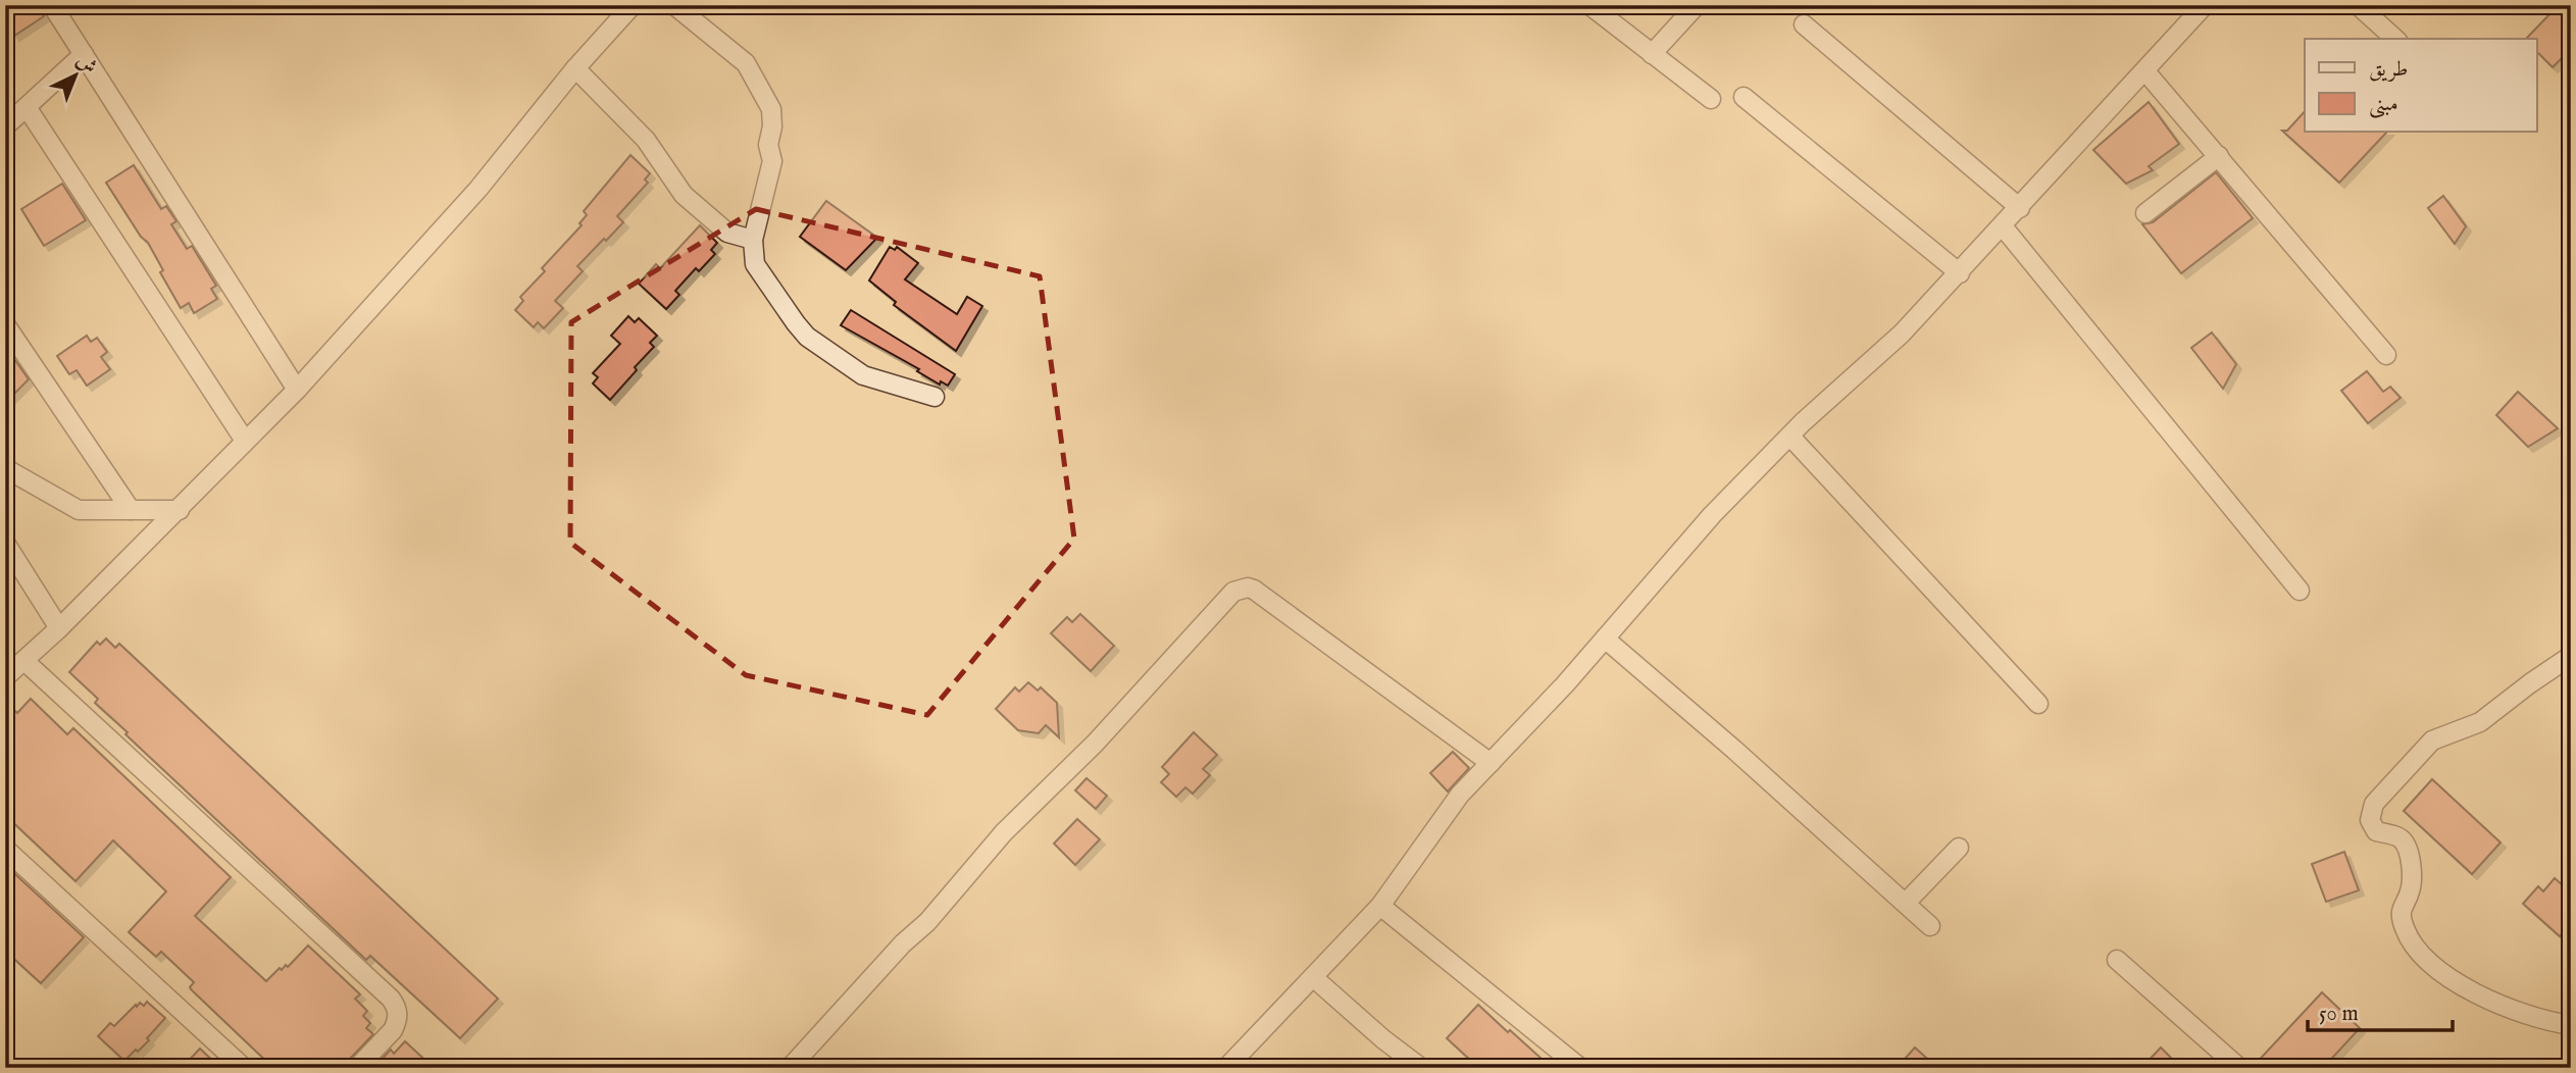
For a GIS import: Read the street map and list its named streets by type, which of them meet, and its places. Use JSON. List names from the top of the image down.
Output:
{
  "legend": ["طريق", "مبنى"],
  "scale_bar": "50 m",
  "north": "top right"
}
